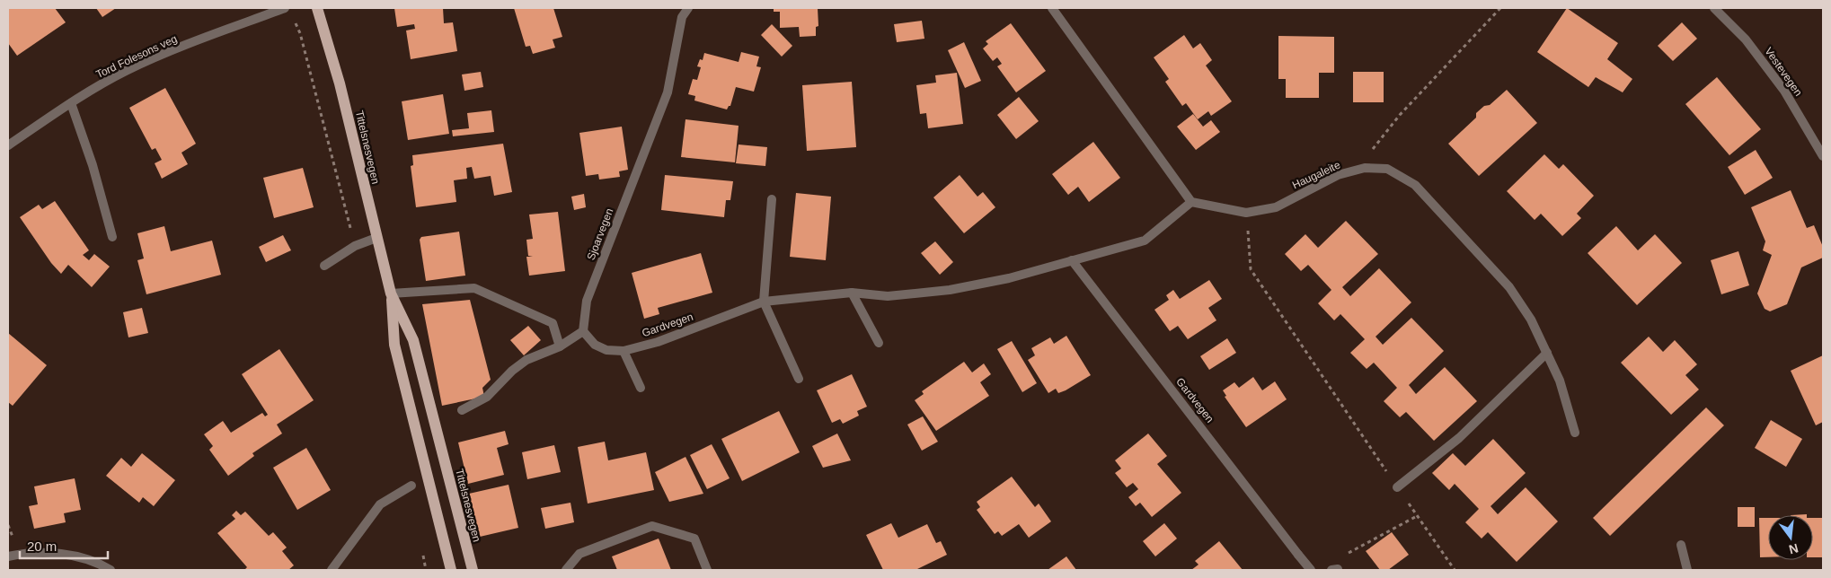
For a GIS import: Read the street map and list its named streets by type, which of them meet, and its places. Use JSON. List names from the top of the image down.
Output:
{
  "streets": {
    "main road": ["Tittelsnesvegen"],
    "street": [
      "Tord Folesons veg",
      "Vestevegen",
      "Haugaleite",
      "Sjoarvegen",
      "Gardvegen"
    ]
  },
  "crossings": [
    ["Haugaleite", "Gardvegen"],
    ["Sjoarvegen", "Gardvegen"]
  ],
  "scale_bar": "20 m",
  "north": "bottom"
}
